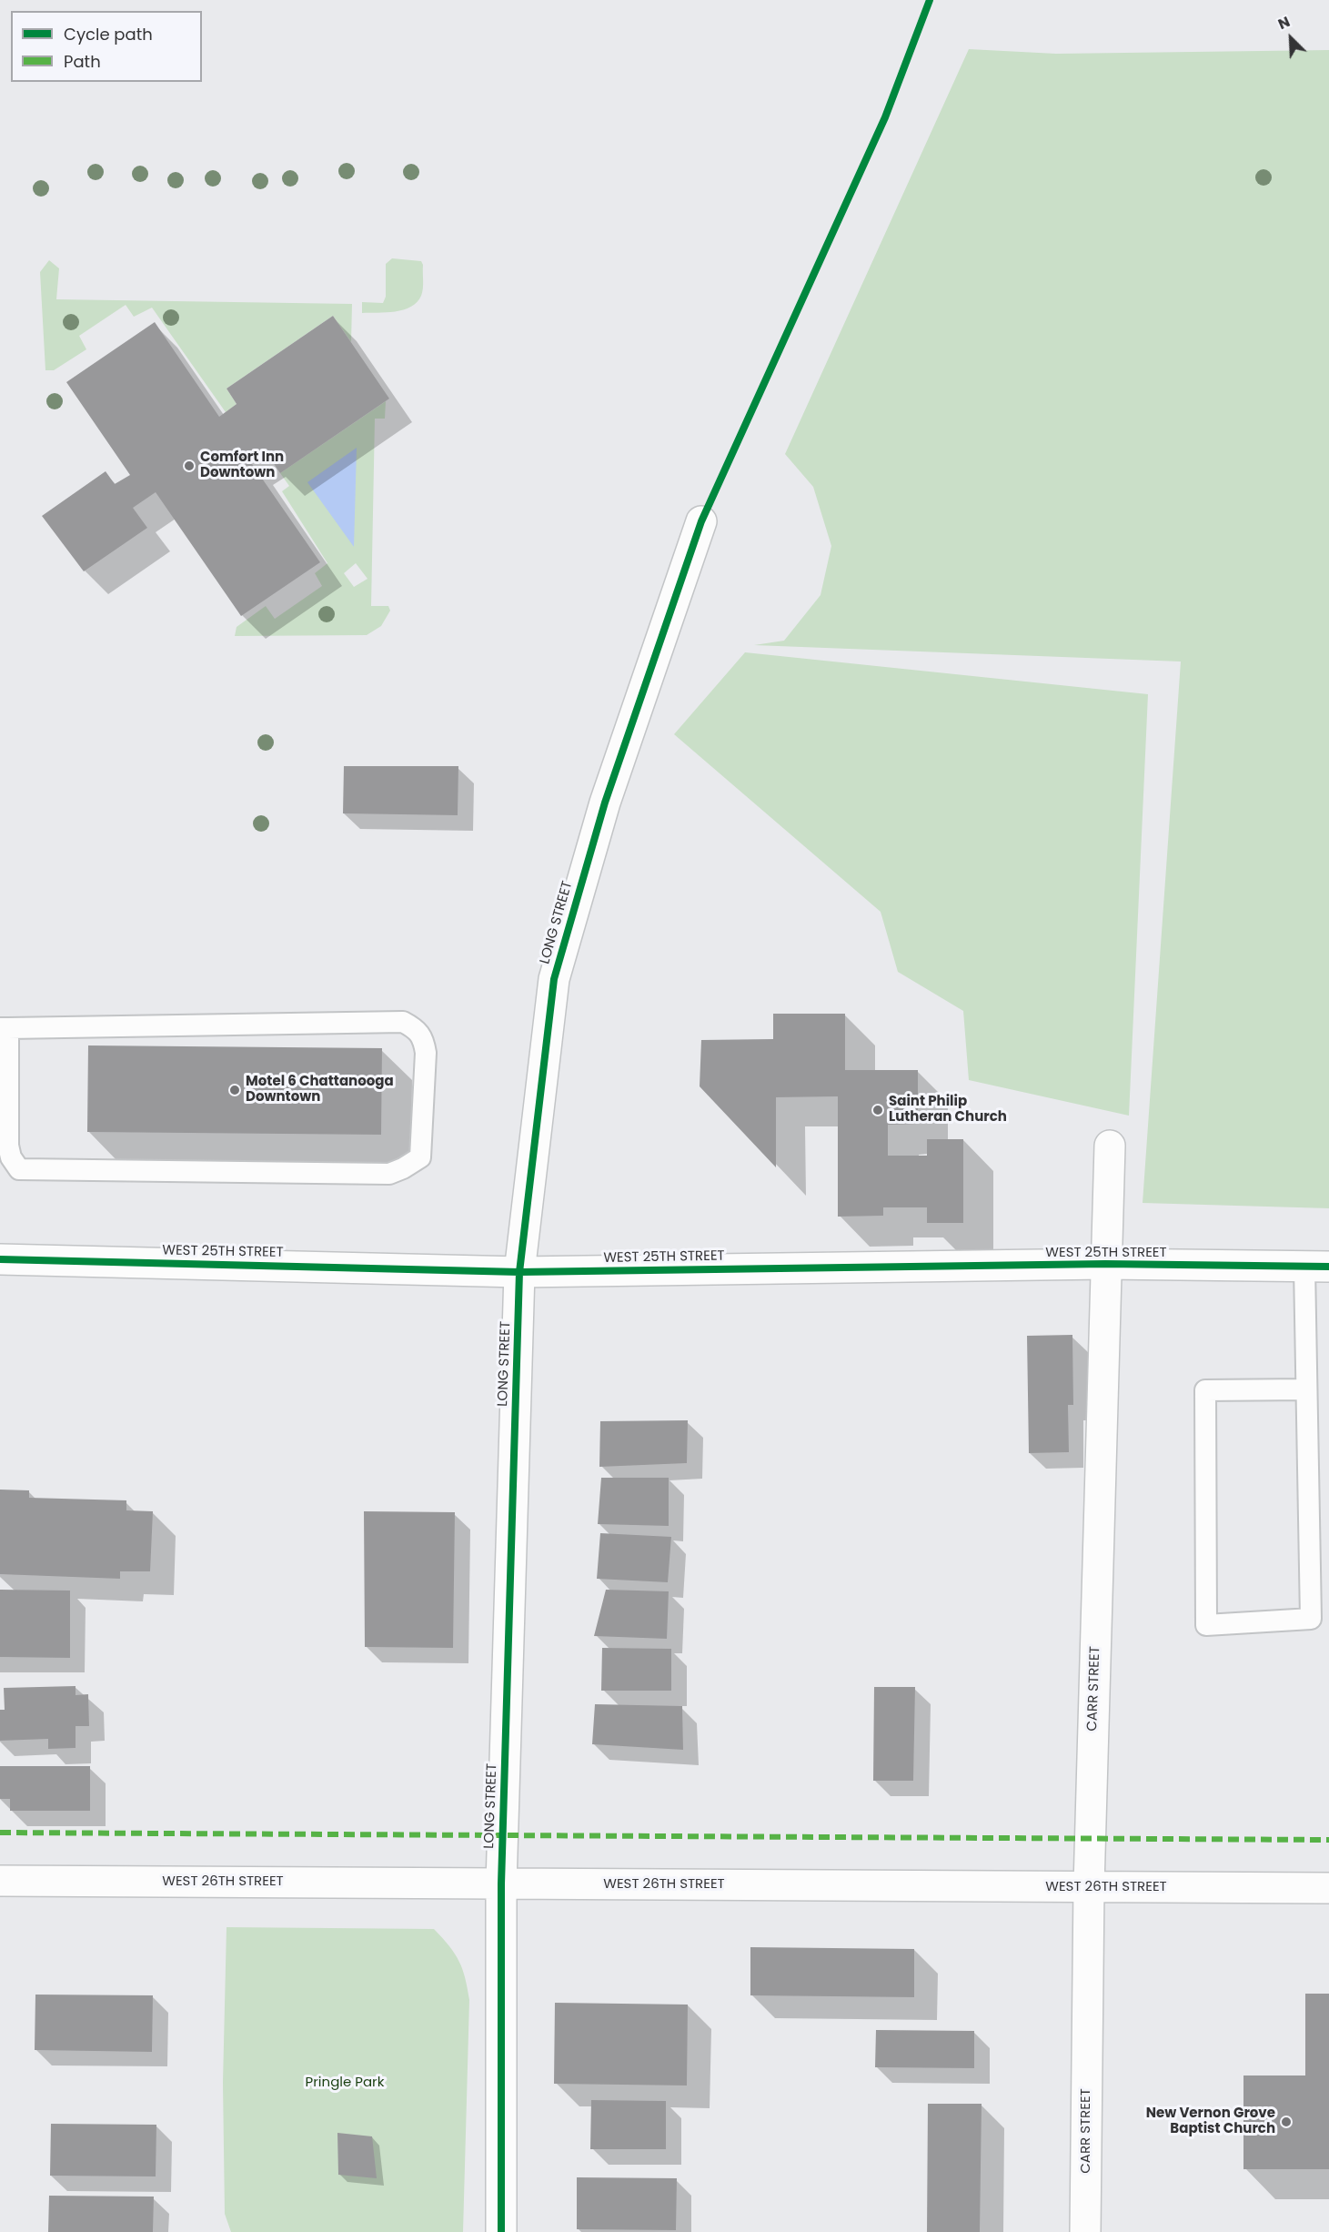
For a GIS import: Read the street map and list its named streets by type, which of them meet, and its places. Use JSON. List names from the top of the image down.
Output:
{
  "streets": {
    "street": [
      "LONG STREET",
      "WEST 25TH STREET",
      "CARR STREET",
      "WEST 26TH STREET"
    ]
  },
  "crossings": [
    ["LONG STREET", "WEST 25TH STREET"],
    ["LONG STREET", "WEST 26TH STREET"],
    ["WEST 25TH STREET", "CARR STREET"],
    ["CARR STREET", "WEST 26TH STREET"]
  ],
  "parks": ["Pringle Park"],
  "places": [
    "Comfort Inn Downtown",
    "Motel 6 Chattanooga Downtown",
    "Saint Philip Lutheran Church",
    "New Vernon Grove Baptist Church"
  ],
  "legend": ["Cycle path", "Path"],
  "north": "top left"
}
